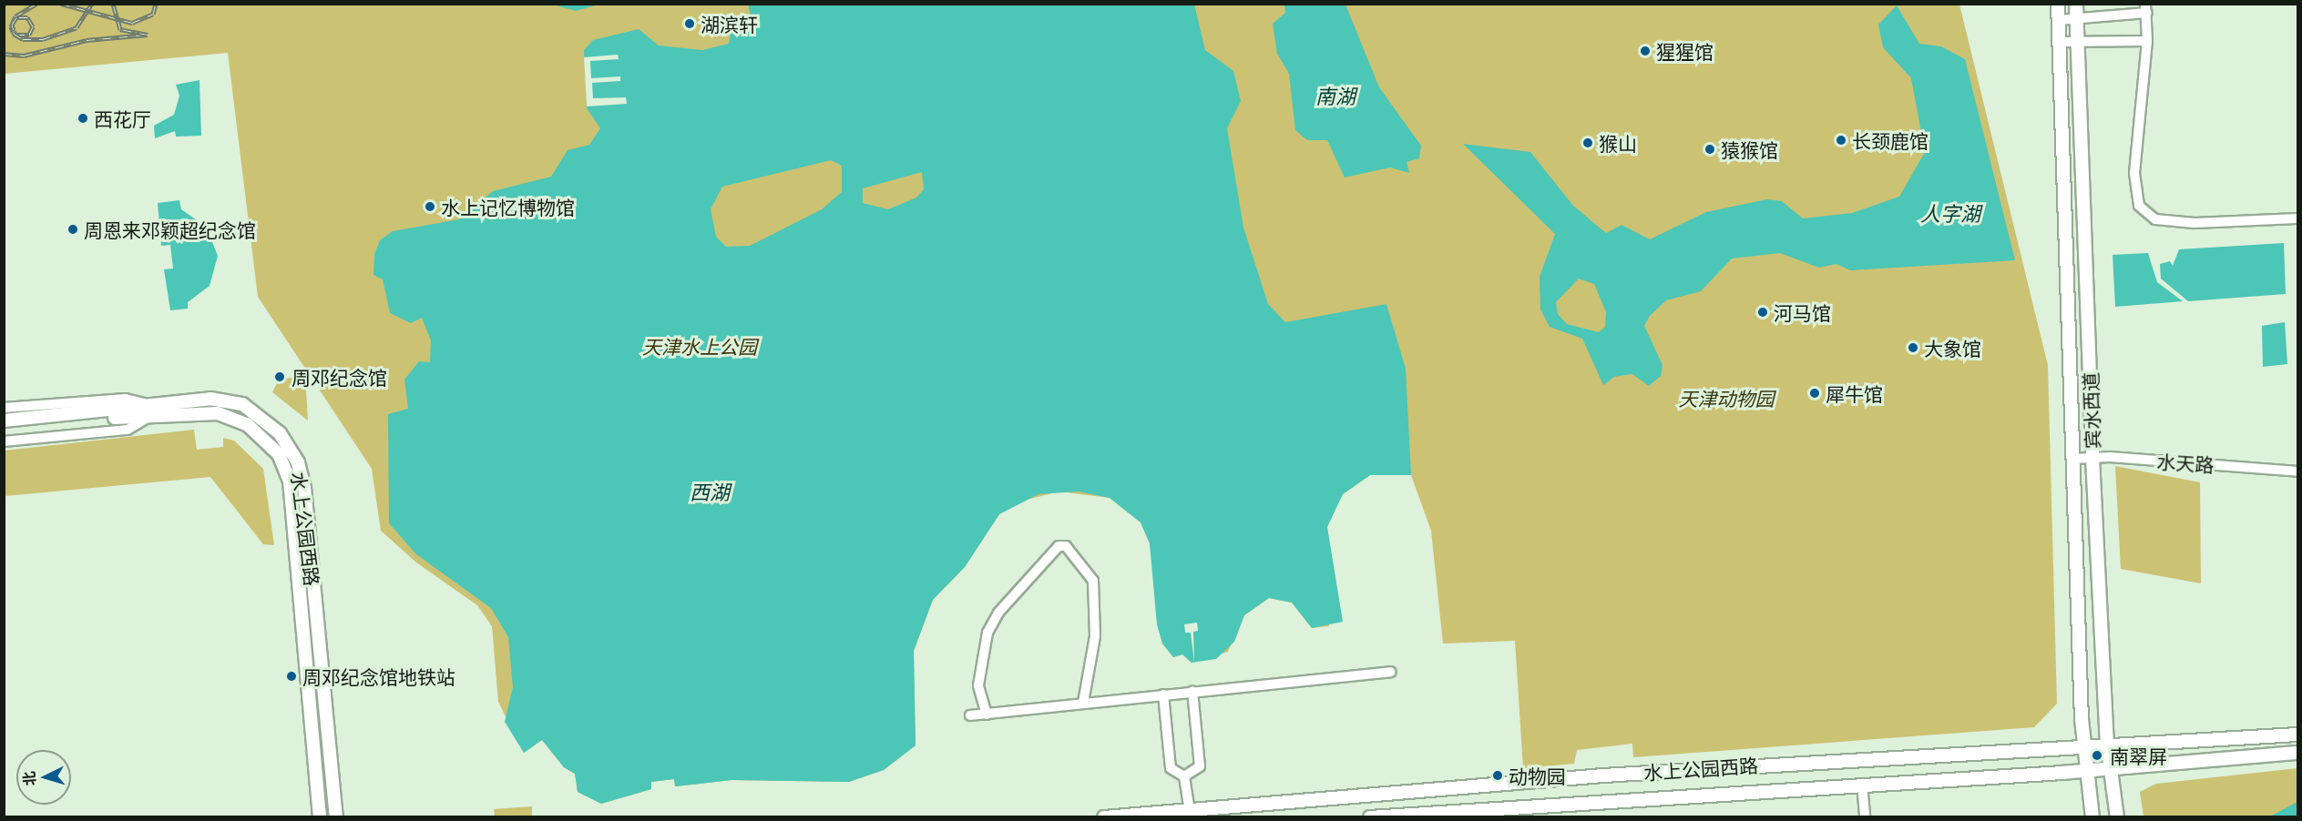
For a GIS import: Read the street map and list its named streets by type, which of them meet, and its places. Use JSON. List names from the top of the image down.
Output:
{
  "streets": {
    "main road": ["宾水西道", "水上公园西路"],
    "street": ["水天路"]
  },
  "crossings": [
    ["宾水西道", "水天路"],
    ["宾水西道", "水上公园西路"]
  ],
  "water": ["南湖", "人字湖", "西湖"],
  "parks": ["天津水上公园", "天津动物园"],
  "places": [
    "湖滨轩",
    "猩猩馆",
    "西花厅",
    "长颈鹿馆",
    "猴山",
    "猿猴馆",
    "水上记忆博物馆",
    "周恩来邓颖超纪念馆",
    "河马馆",
    "大象馆",
    "周邓纪念馆",
    "犀牛馆",
    "周邓纪念馆地铁站",
    "南翠屏",
    "动物园"
  ],
  "north": "left"
}
